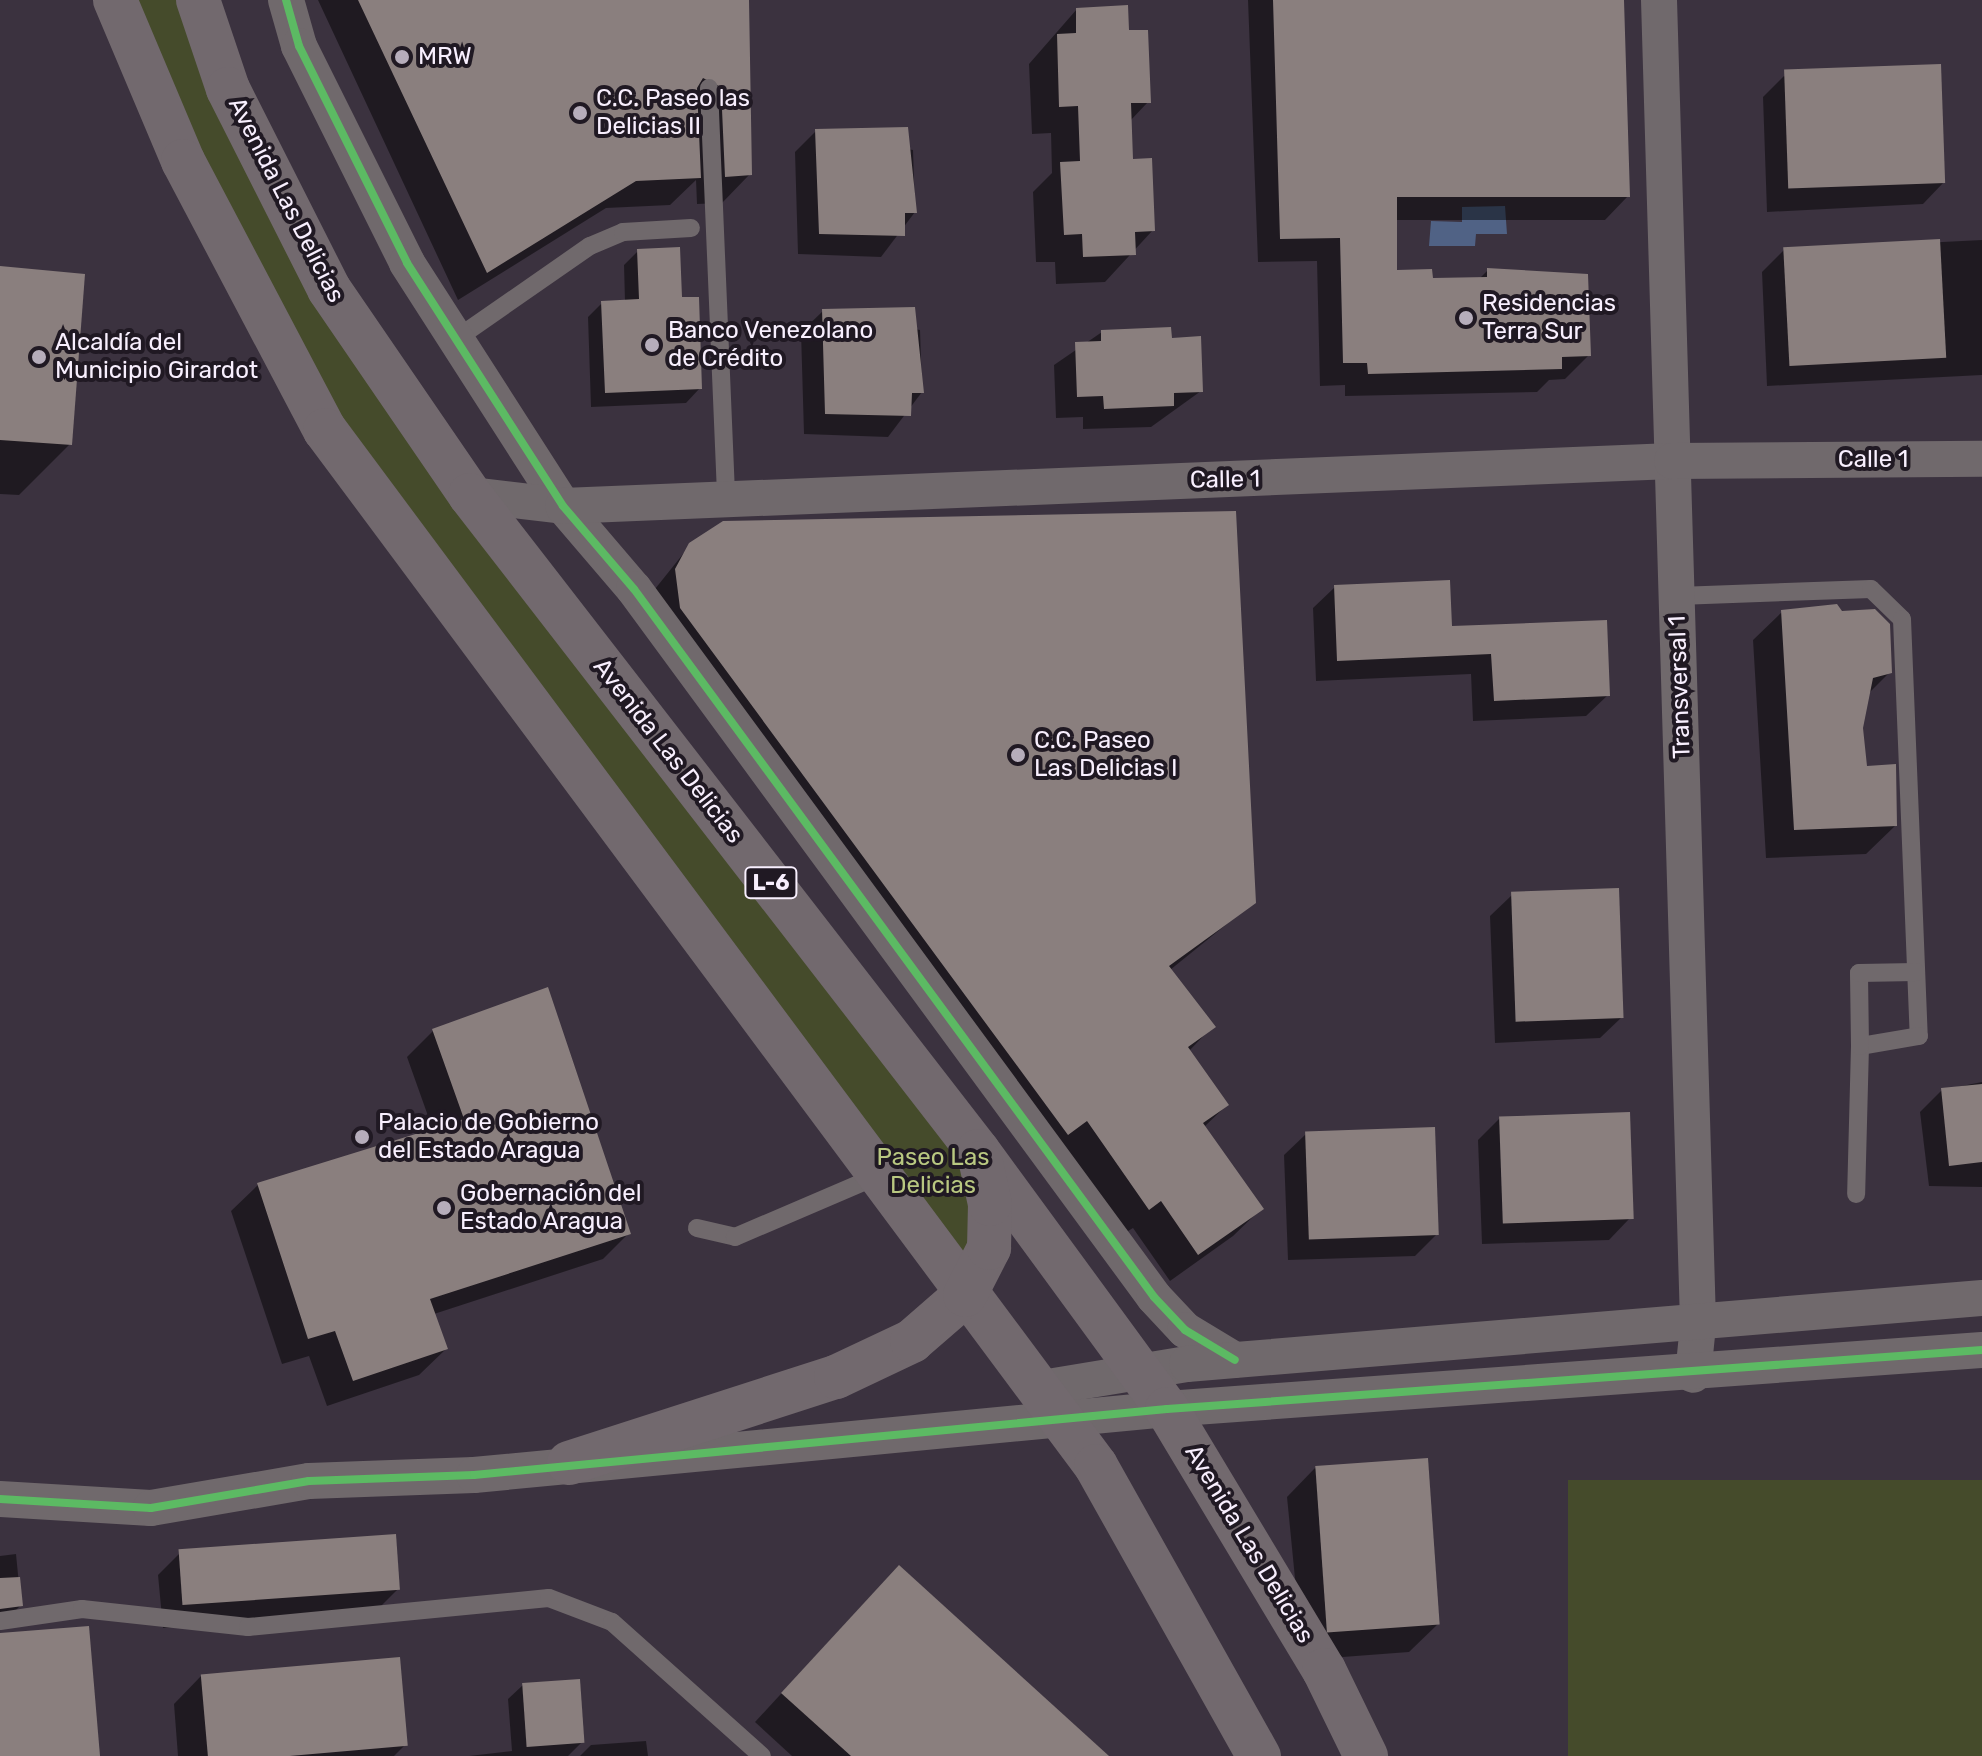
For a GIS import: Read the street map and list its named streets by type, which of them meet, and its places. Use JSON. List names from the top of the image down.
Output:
{
  "streets": {
    "main road": ["Avenida Las Delicias", "L-6"],
    "street": ["Calle 1", "Transversal 1"]
  },
  "crossings": [
    ["Avenida Las Delicias", "Calle 1"],
    ["Avenida Las Delicias", "L-6"],
    ["Calle 1", "Transversal 1"]
  ],
  "parks": ["Paseo Las Delicias"],
  "places": [
    "MRW",
    "C.C. Paseo las Delicias II",
    "Residencias Terra Sur",
    "Banco Venezolano de Crédito",
    "Alcaldía del Municipio Girardot",
    "C.C. Paseo Las Delicias I",
    "Palacio de Gobierno del Estado Aragua",
    "Gobernación del Estado Aragua"
  ]
}
